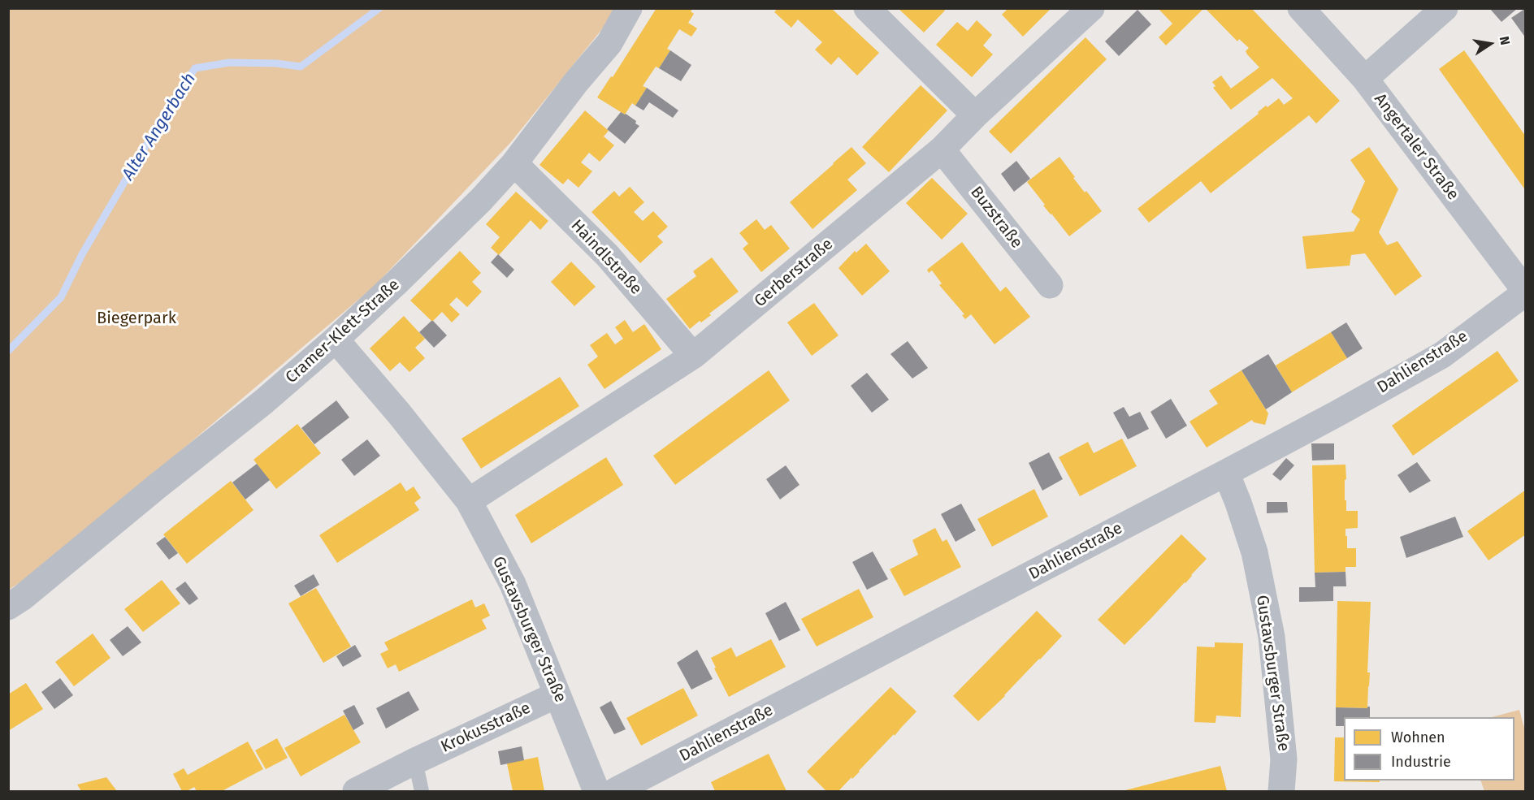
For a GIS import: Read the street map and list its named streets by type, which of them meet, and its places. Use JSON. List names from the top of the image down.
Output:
{
  "streets": {
    "street": [
      "Angertaler Straße",
      "Buzstraße",
      "Haindlstraße",
      "Gerberstraße",
      "Cramer-Klett-Straße",
      "Dahlienstraße",
      "Gustavsburger Straße",
      "Krokusstraße"
    ]
  },
  "crossings": [
    ["Angertaler Straße", "Dahlienstraße"],
    ["Buzstraße", "Gerberstraße"],
    ["Haindlstraße", "Gerberstraße"],
    ["Haindlstraße", "Cramer-Klett-Straße"],
    ["Gerberstraße", "Gustavsburger Straße"],
    ["Cramer-Klett-Straße", "Gustavsburger Straße"],
    ["Dahlienstraße", "Gustavsburger Straße"],
    ["Gustavsburger Straße", "Krokusstraße"]
  ],
  "water": ["Alter Angerbach"],
  "parks": ["Biegerpark"],
  "legend": ["Wohnen", "Industrie"],
  "north": "right"
}
